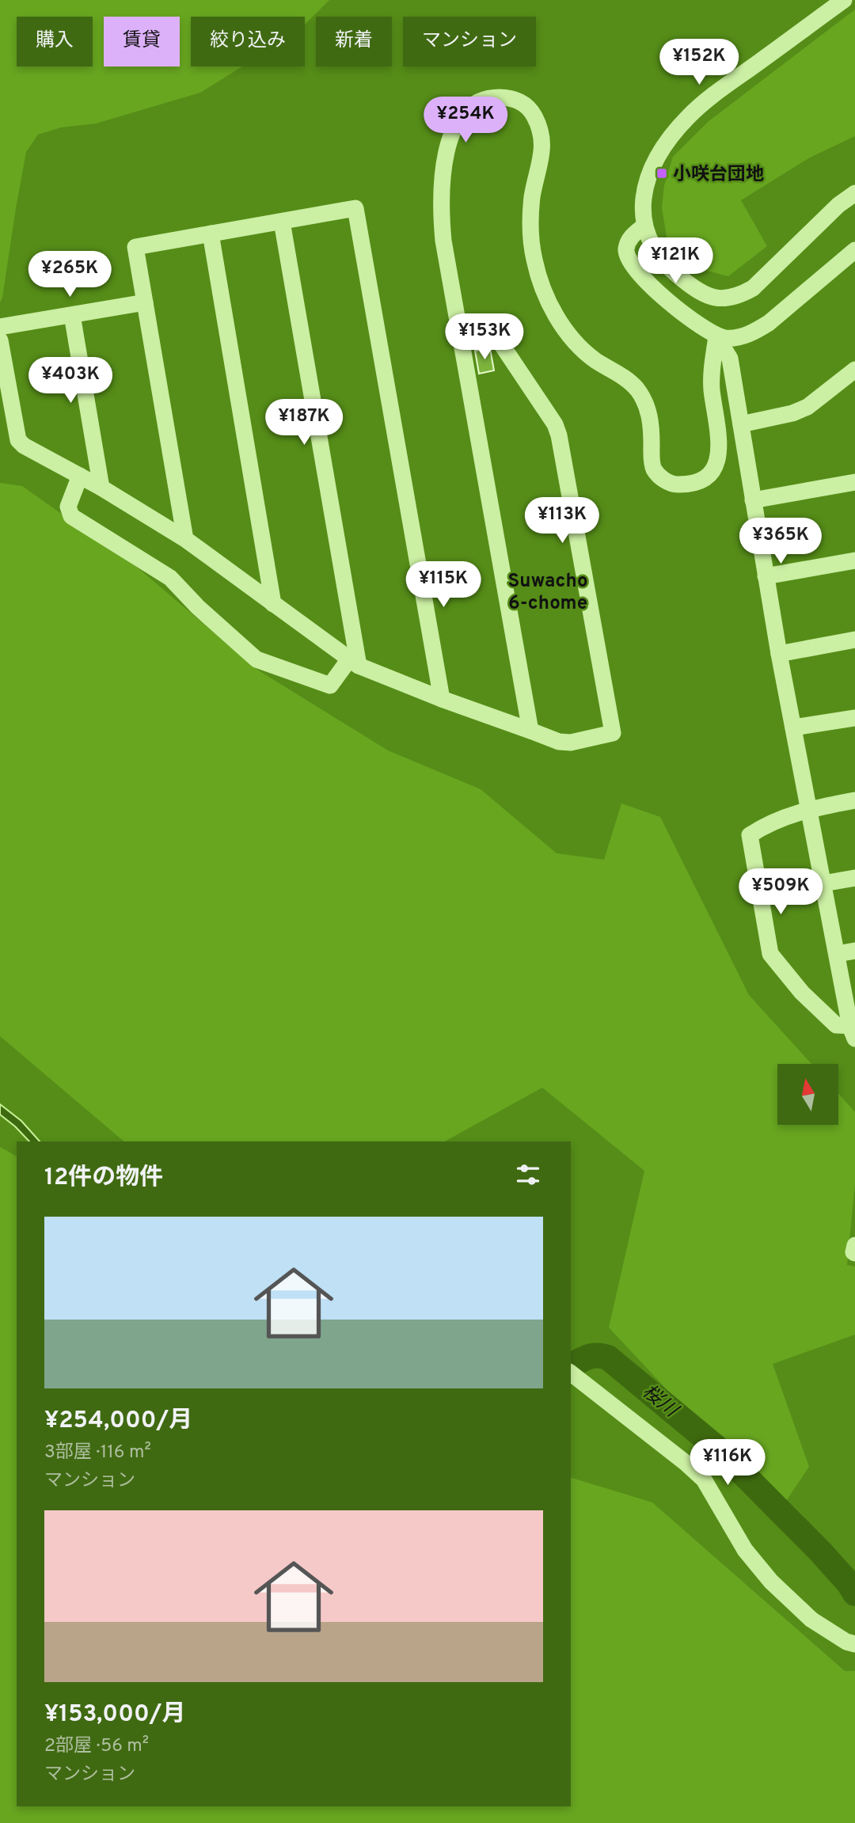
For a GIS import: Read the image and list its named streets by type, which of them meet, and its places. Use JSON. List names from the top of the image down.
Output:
{
  "districts": ["Suwacho 6-chome"],
  "water": ["桜川"],
  "places": {
    "transit": ["小咲台団地"]
  },
  "north": "top",
  "page": {
    "chip": [
      "購入",
      "賃貸",
      "絞り込み",
      "新着",
      "マンション"
    ],
    "price": [
      "¥152K",
      "¥254K",
      "¥121K",
      "¥265K",
      "¥153K",
      "¥403K",
      "¥187K",
      "¥113K",
      "¥365K",
      "¥115K",
      "¥509K",
      "¥116K"
    ],
    "heading": "12件の物件",
    "list": [
      {
        "name": "¥254,000/月",
        "note": "3部屋 · 116 m² · マンション"
      },
      {
        "name": "¥153,000/月",
        "note": "2部屋 · 56 m² · マンション"
      }
    ]
  }
}
